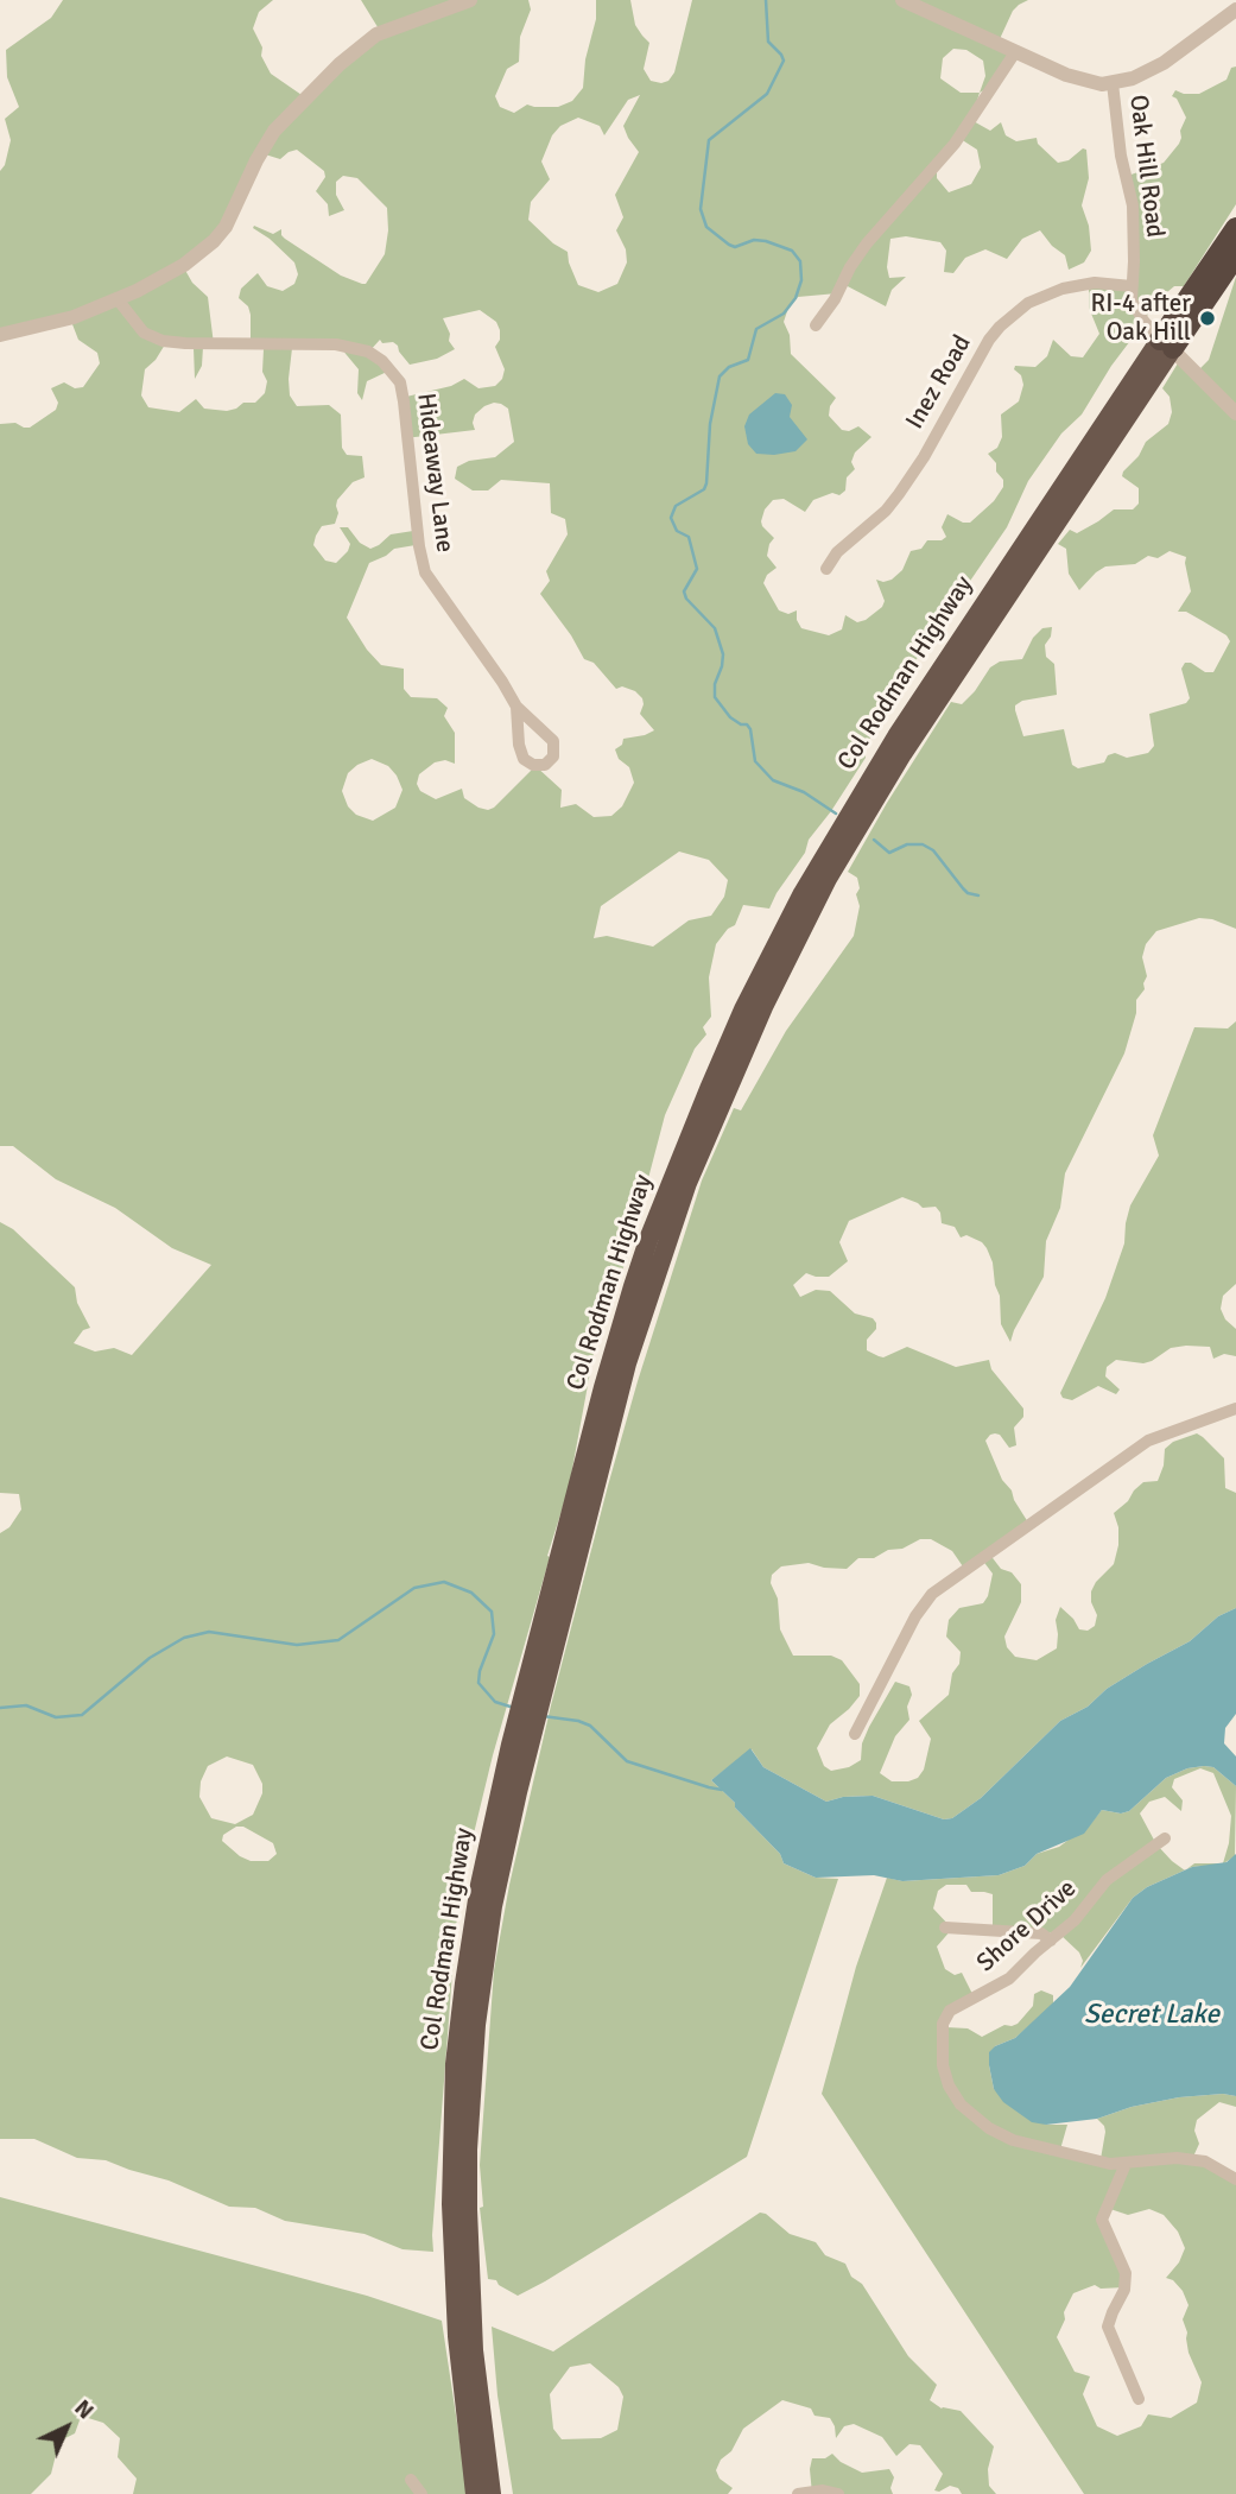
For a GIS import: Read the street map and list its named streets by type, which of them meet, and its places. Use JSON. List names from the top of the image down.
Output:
{
  "streets": {
    "highway": ["Col Rodman Highway"],
    "street": [
      "Oak Hill Road",
      "Inez Road",
      "Hideaway Lane",
      "Shore Drive"
    ]
  },
  "crossings": [
    ["Oak Hill Road", "Inez Road"],
    ["Oak Hill Road", "Col Rodman Highway"]
  ],
  "water": ["Secret Lake"],
  "places": ["RI-4 after Oak Hill"],
  "north": "top right"
}
